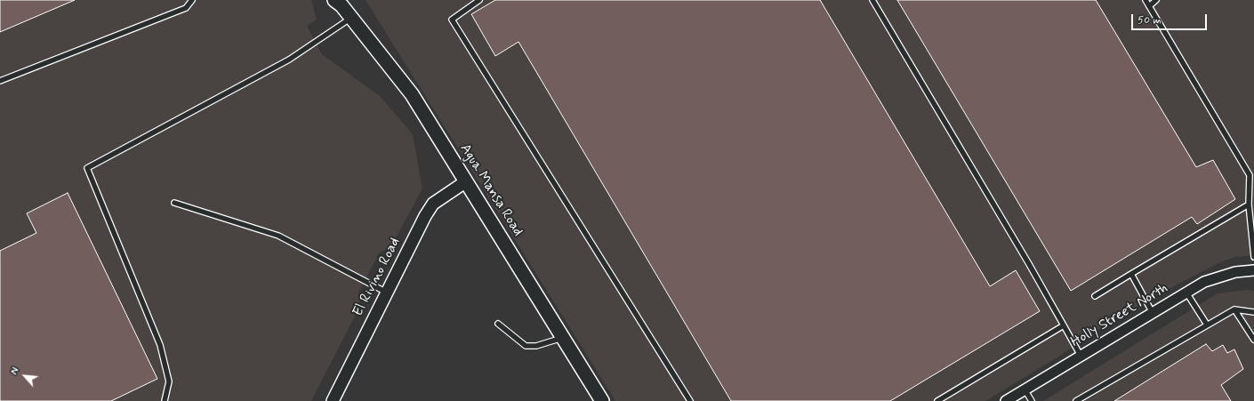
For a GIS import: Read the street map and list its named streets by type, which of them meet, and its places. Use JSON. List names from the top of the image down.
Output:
{
  "streets": {
    "main road": ["Agua Mansa Road"],
    "street": ["El Rivino Road", "Holly Street North"]
  },
  "crossings": [
    ["Agua Mansa Road", "El Rivino Road"]
  ],
  "scale_bar": "50 m",
  "north": "top left"
}
